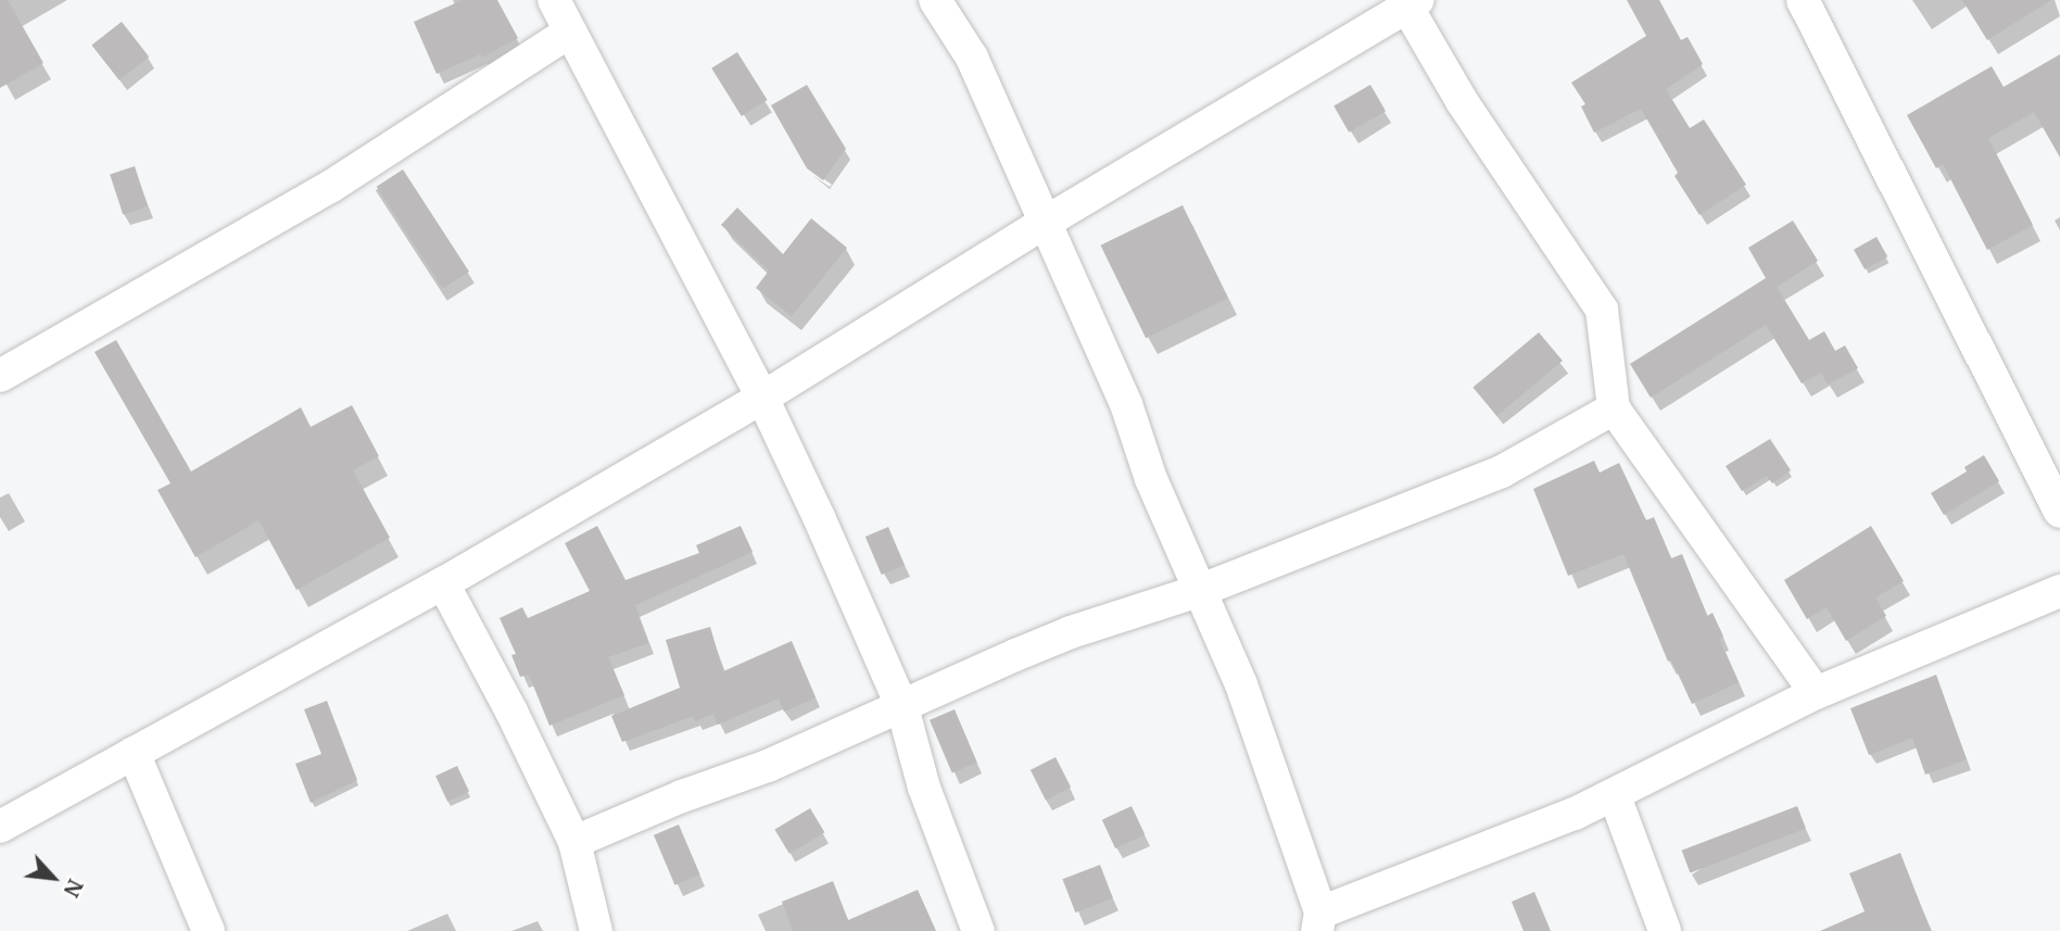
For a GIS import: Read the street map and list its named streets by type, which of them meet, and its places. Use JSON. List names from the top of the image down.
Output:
{
  "north": "bottom right"
}
